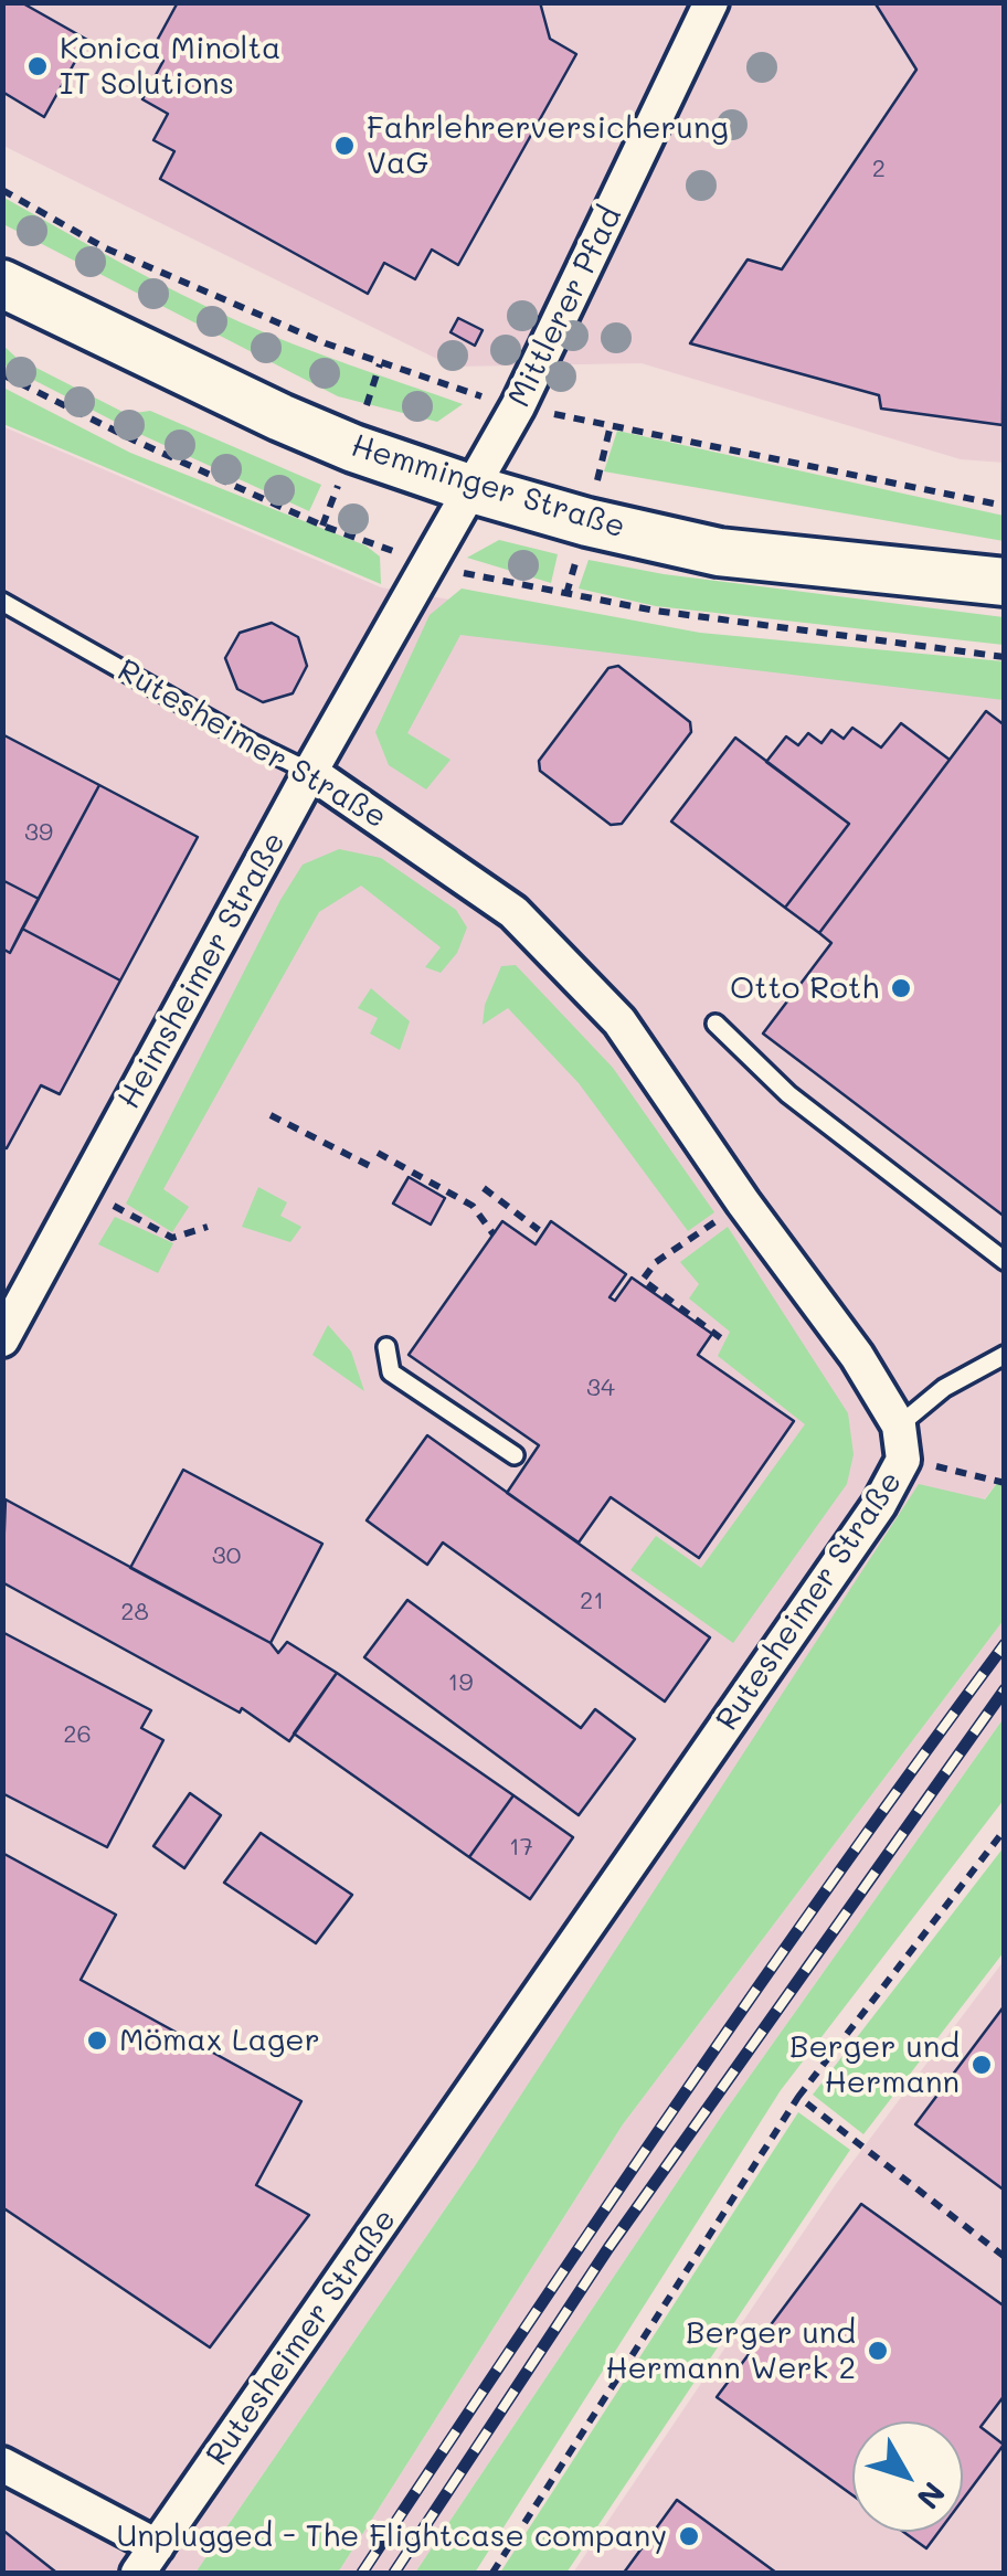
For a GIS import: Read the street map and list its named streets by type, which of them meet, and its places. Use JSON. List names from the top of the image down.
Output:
{
  "streets": {
    "main road": ["Hemminger Straße"],
    "street": ["Mittlerer Pfad", "Rutesheimer Straße", "Heimsheimer Straße"]
  },
  "crossings": [
    ["Mittlerer Pfad", "Hemminger Straße"],
    ["Mittlerer Pfad", "Heimsheimer Straße"],
    ["Hemminger Straße", "Heimsheimer Straße"],
    ["Rutesheimer Straße", "Heimsheimer Straße"]
  ],
  "places": [
    "Konica Minolta IT Solutions",
    "Fahrlehrerversicherung VaG",
    "Otto Roth",
    "Mömax Lager",
    "Berger und Hermann",
    "Berger und Hermann Werk 2",
    "Unplugged - The Flightcase company"
  ],
  "house_numbers": [
    "2",
    "39",
    "34",
    "30",
    "21",
    "28",
    "19",
    "26",
    "17"
  ],
  "north": "bottom right"
}
